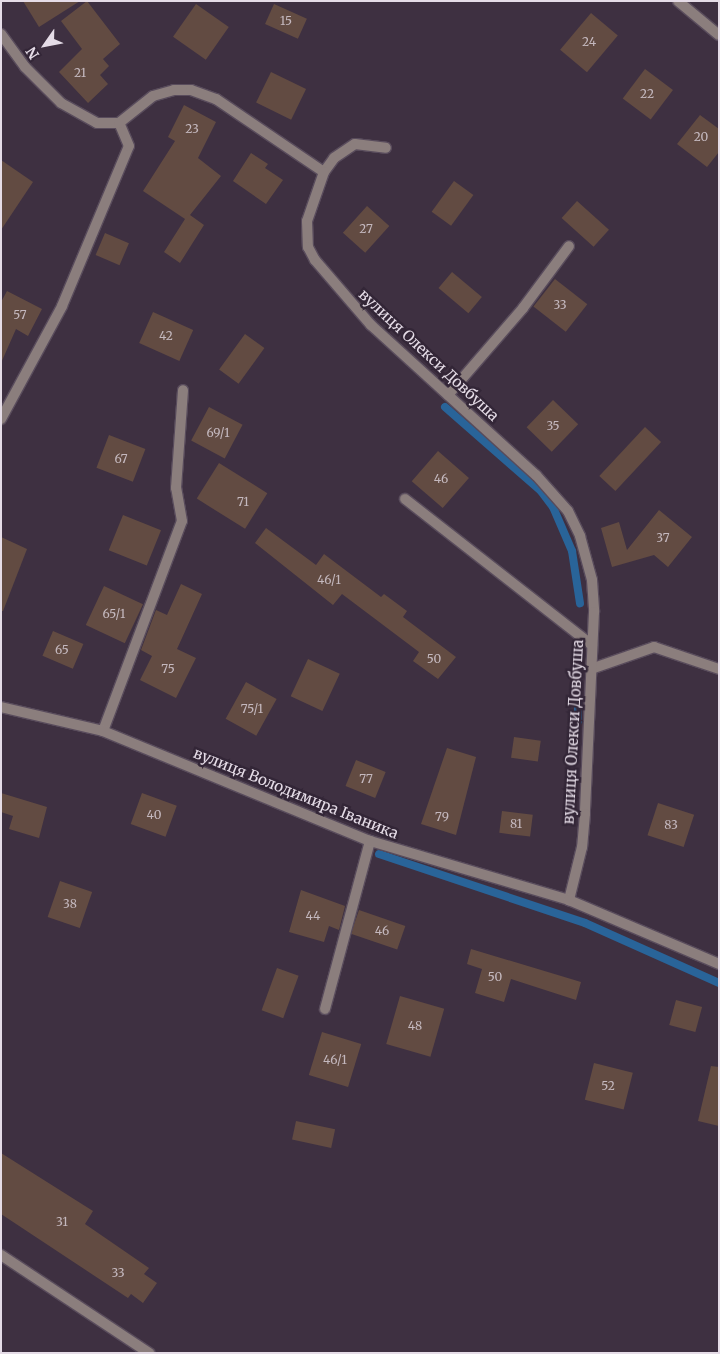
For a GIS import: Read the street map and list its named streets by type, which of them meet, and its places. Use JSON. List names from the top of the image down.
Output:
{
  "streets": {
    "street": ["вулиця Олекси Довбуша", "вулиця Володимира Іваника"]
  },
  "crossings": [
    ["вулиця Олекси Довбуша", "вулиця Володимира Іваника"]
  ],
  "house_numbers": [
    "15",
    "24",
    "21",
    "22",
    "23",
    "20",
    "27",
    "33",
    "57",
    "42",
    "35",
    "69/1",
    "67",
    "46",
    "71",
    "37",
    "46/1",
    "65/1",
    "65",
    "50",
    "75",
    "75/1",
    "77",
    "40",
    "79",
    "81",
    "83",
    "38",
    "44",
    "46",
    "50",
    "48",
    "46/1",
    "52",
    "31",
    "33"
  ],
  "north": "bottom left"
}
